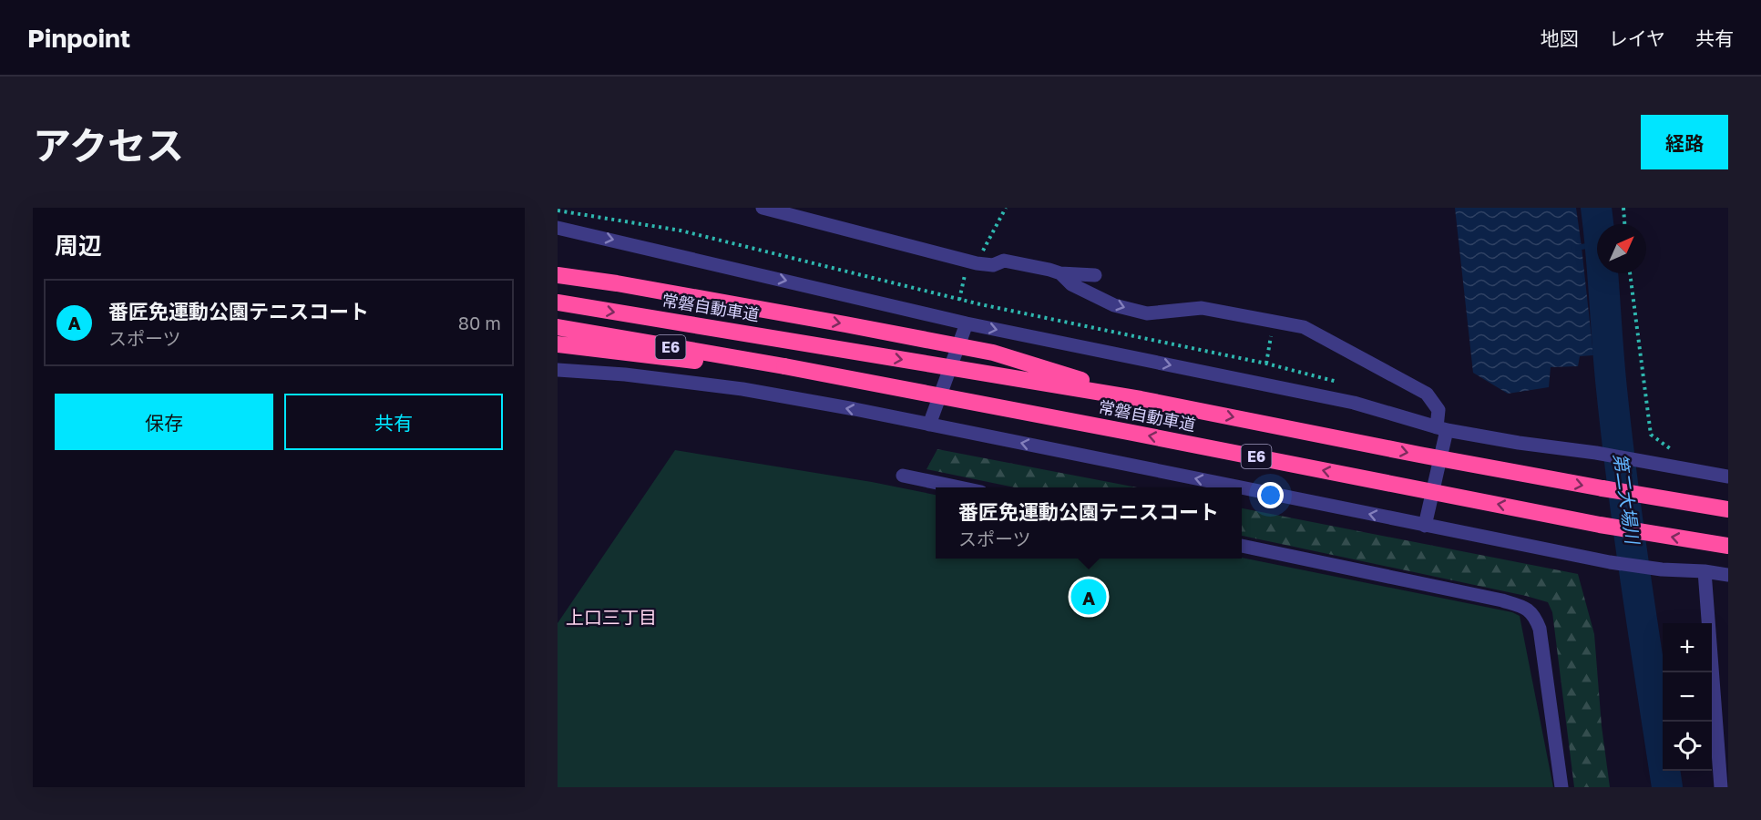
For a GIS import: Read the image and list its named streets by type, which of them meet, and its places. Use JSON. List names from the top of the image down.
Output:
{
  "streets": {
    "highway": ["常磐自動車道", "E6"]
  },
  "districts": ["上口三丁目"],
  "water": ["第二大場川"],
  "north": "top right",
  "page": {
    "header": "Pinpoint",
    "nav": ["地図", "レイヤ", "共有"],
    "title": "アクセス",
    "buttons": [
      "経路",
      ["保存", "共有"]
    ],
    "heading": "周辺",
    "list": [
      {
        "mark": "A",
        "name": "番匠免運動公園テニスコート",
        "note": "スポーツ",
        "value": "80 m"
      }
    ],
    "popup": ["番匠免運動公園テニスコート", "スポーツ"],
    "pins": "A",
    "map_buttons": ["+", "−"]
  }
}
